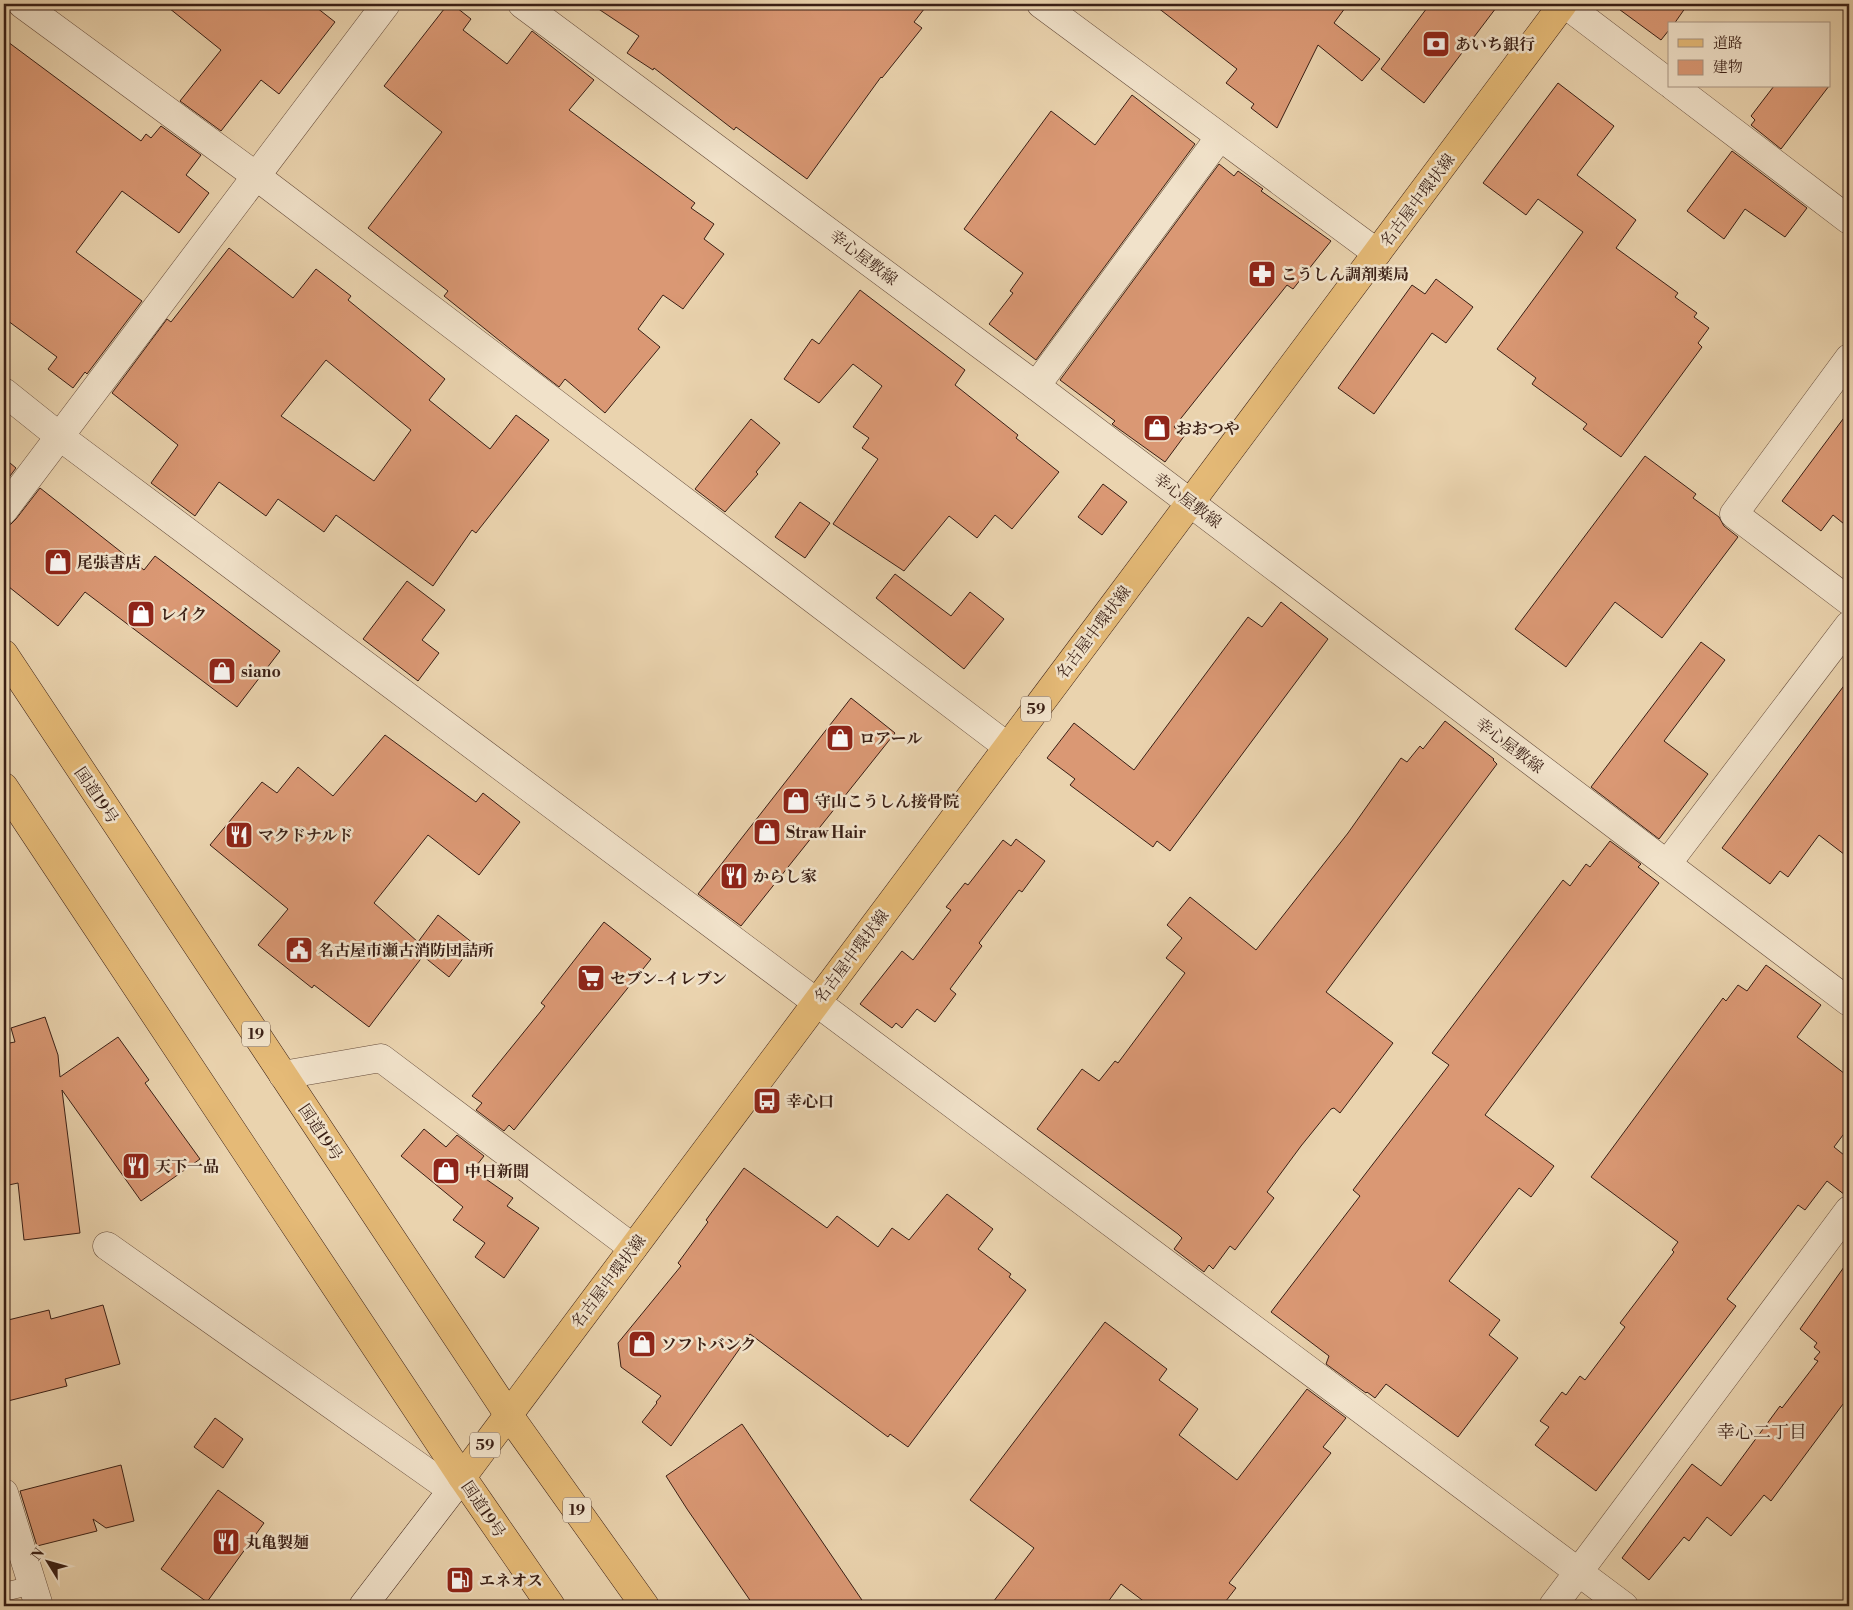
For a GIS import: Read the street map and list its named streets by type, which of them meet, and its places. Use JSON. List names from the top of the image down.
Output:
{
  "streets": {
    "main road": [
      "名古屋中環状線",
      "59",
      "国道19号",
      "19"
    ],
    "street": ["幸心屋敷線"]
  },
  "crossings": [
    ["名古屋中環状線", "幸心屋敷線"],
    ["名古屋中環状線", "国道19号"]
  ],
  "districts": ["幸心二丁目"],
  "places": {
    "bank": ["あいち銀行"],
    "pharmacy": ["こうしん調剤薬局"],
    "shop": [
      "おおつや",
      "尾張書店",
      "レイク",
      "siano",
      "ロアール",
      "守山こうしん接骨院",
      "Straw Hair",
      "中日新聞",
      "ソフトバンク"
    ],
    "restaurant": [
      "マクドナルド",
      "からし家",
      "天下一品",
      "丸亀製麺"
    ],
    "public building": ["名古屋市瀬古消防団詰所"],
    "supermarket": ["セブン-イレブン"],
    "bus stop": ["幸心口"],
    "fuel station": ["エネオス"]
  },
  "legend": ["道路", "建物"],
  "north": "top left"
}
